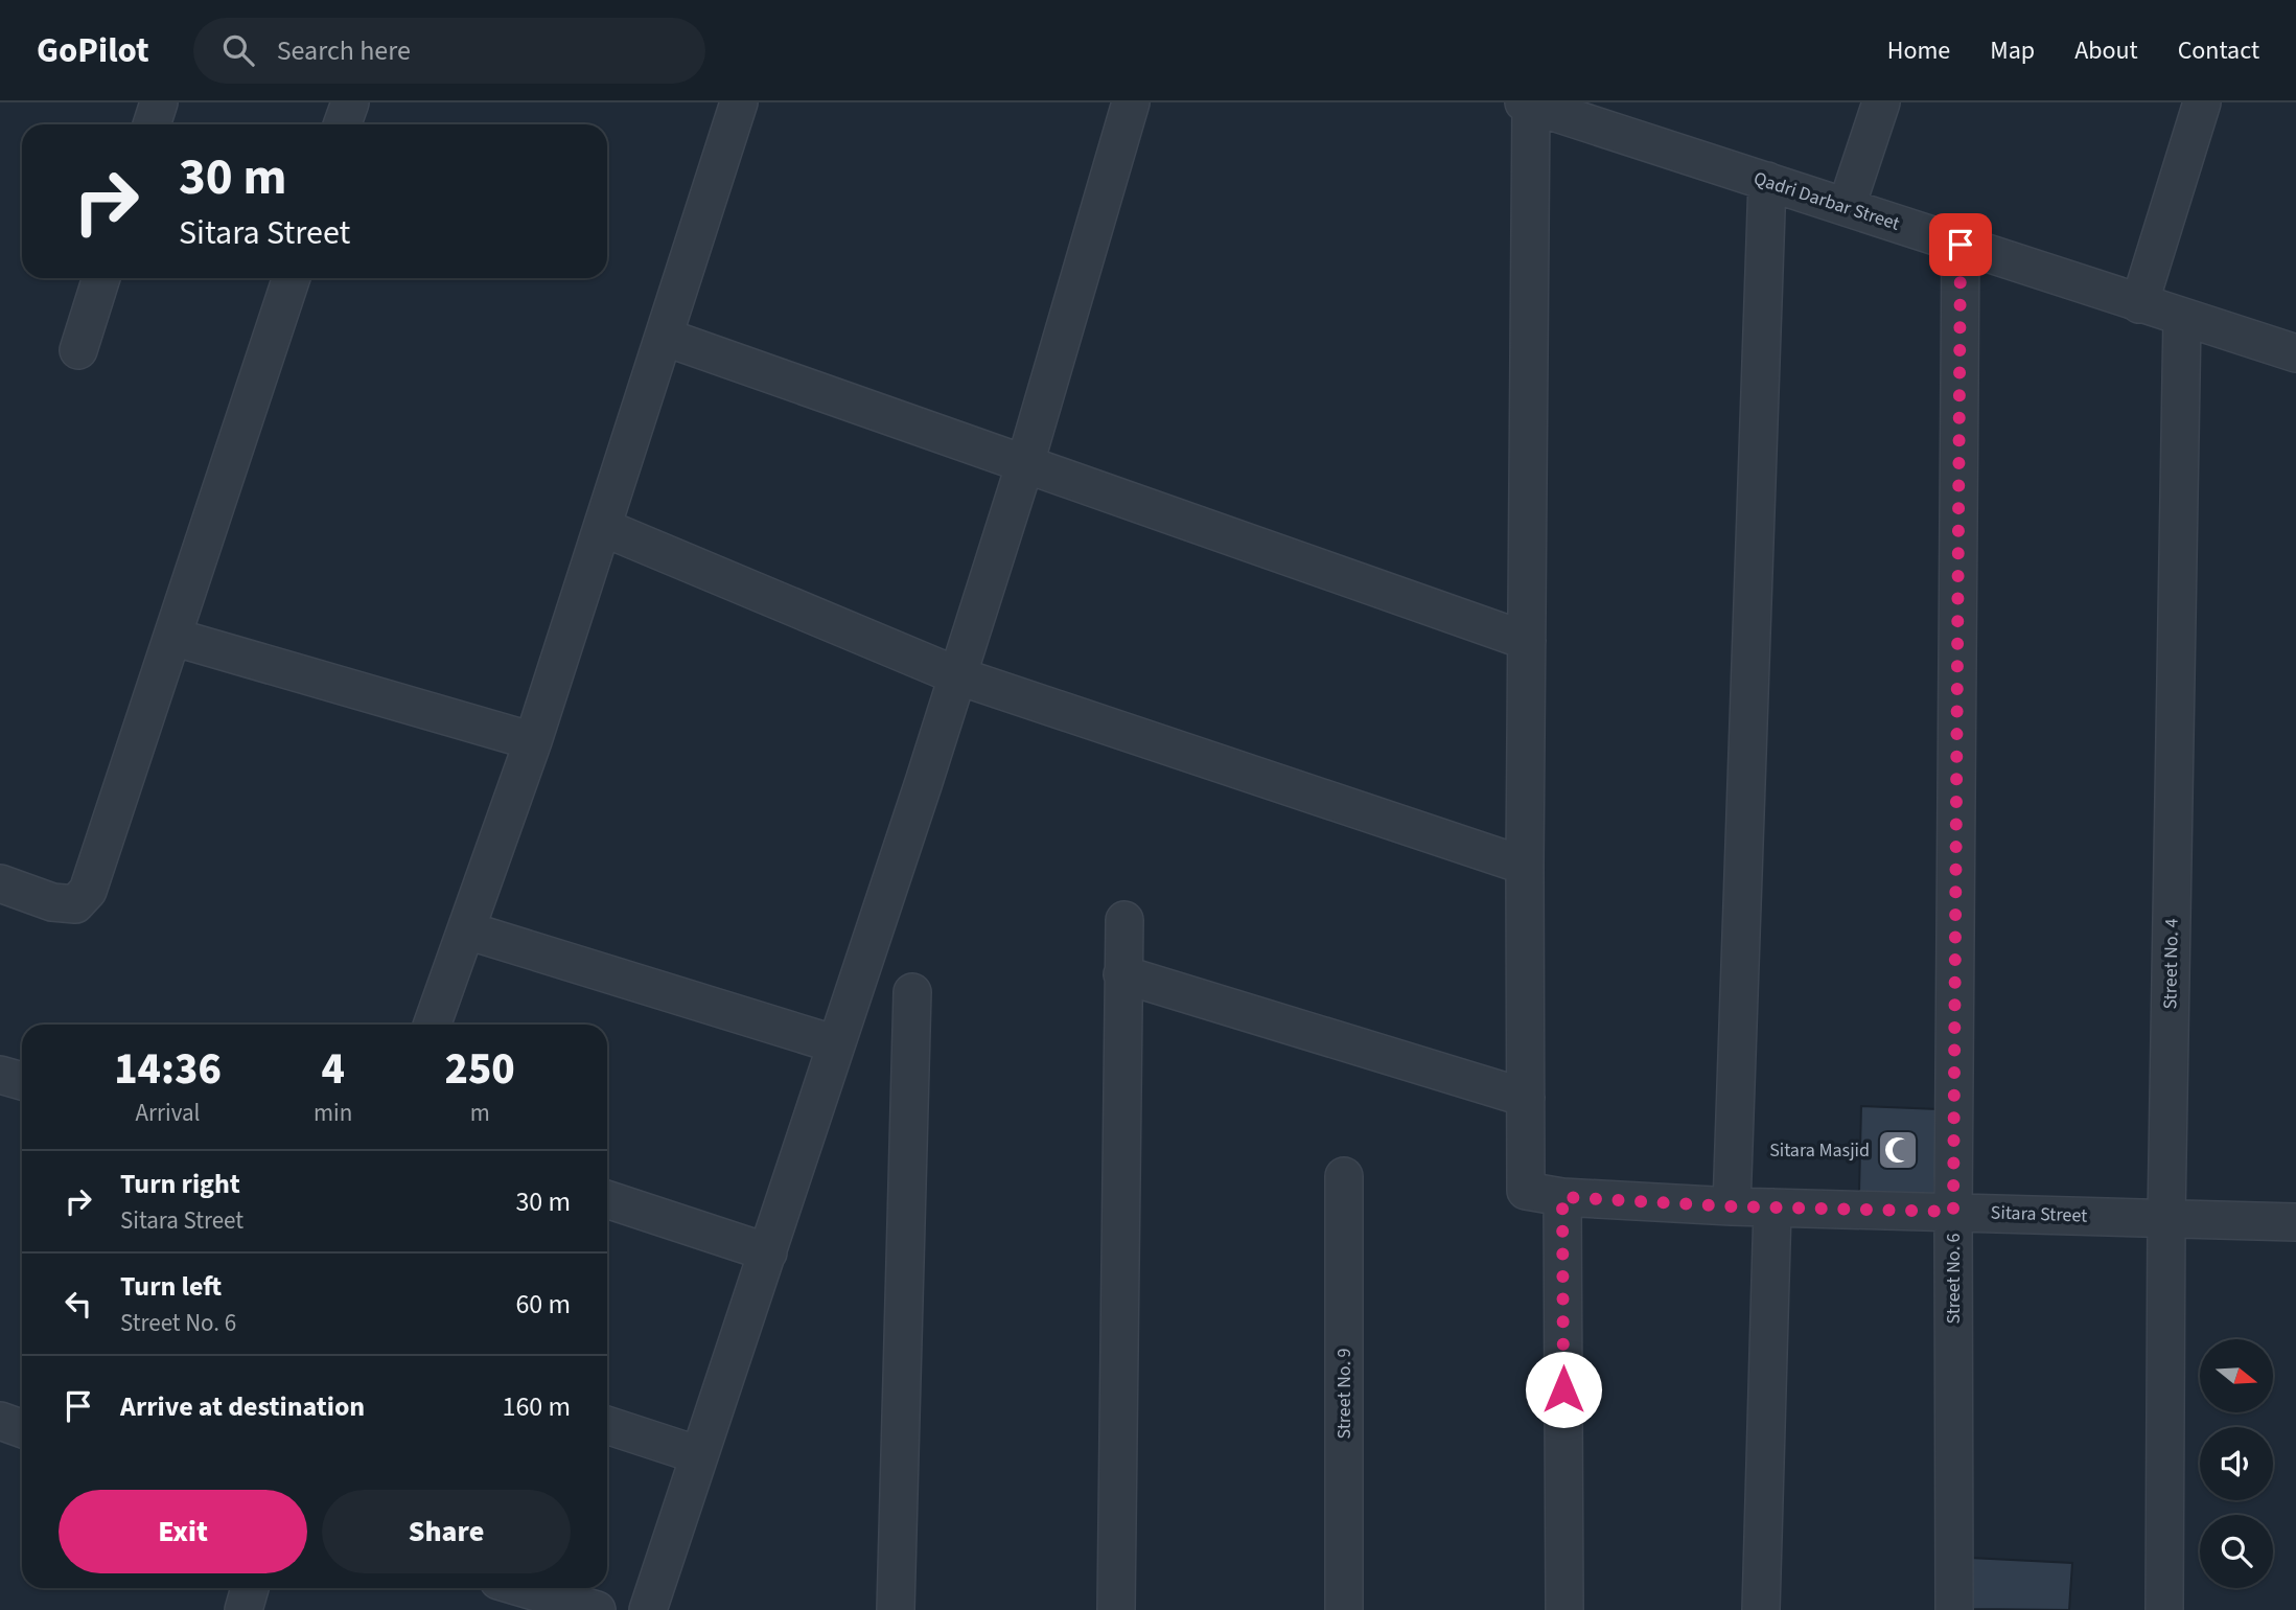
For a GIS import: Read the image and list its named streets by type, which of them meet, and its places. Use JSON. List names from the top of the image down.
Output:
{
  "streets": {
    "street": [
      "Qadri Darbar Street",
      "Street No. 4",
      "Sitara Street",
      "Street No. 6",
      "Street No. 9"
    ]
  },
  "crossings": [
    ["Qadri Darbar Street", "Street No. 4"],
    ["Qadri Darbar Street", "Street No. 6"],
    ["Street No. 4", "Sitara Street"],
    ["Sitara Street", "Street No. 6"]
  ],
  "places": {
    "mosque": ["Sitara Masjid"]
  },
  "north": "right",
  "page": {
    "header": "GoPilot",
    "search": "Search here",
    "nav": [
      "Home",
      "Map",
      "About",
      "Contact"
    ],
    "turn": ["30 m", "Sitara Street"],
    "eta": [
      "14:36",
      "Arrival",
      "4",
      "min",
      "250",
      "m"
    ],
    "list": [
      {
        "name": "Turn right",
        "note": "Sitara Street",
        "value": "30 m"
      },
      {
        "name": "Turn left",
        "note": "Street No. 6",
        "value": "60 m"
      },
      {
        "name": "Arrive at destination",
        "value": "160 m"
      }
    ],
    "buttons": ["Exit", "Share"]
  }
}
